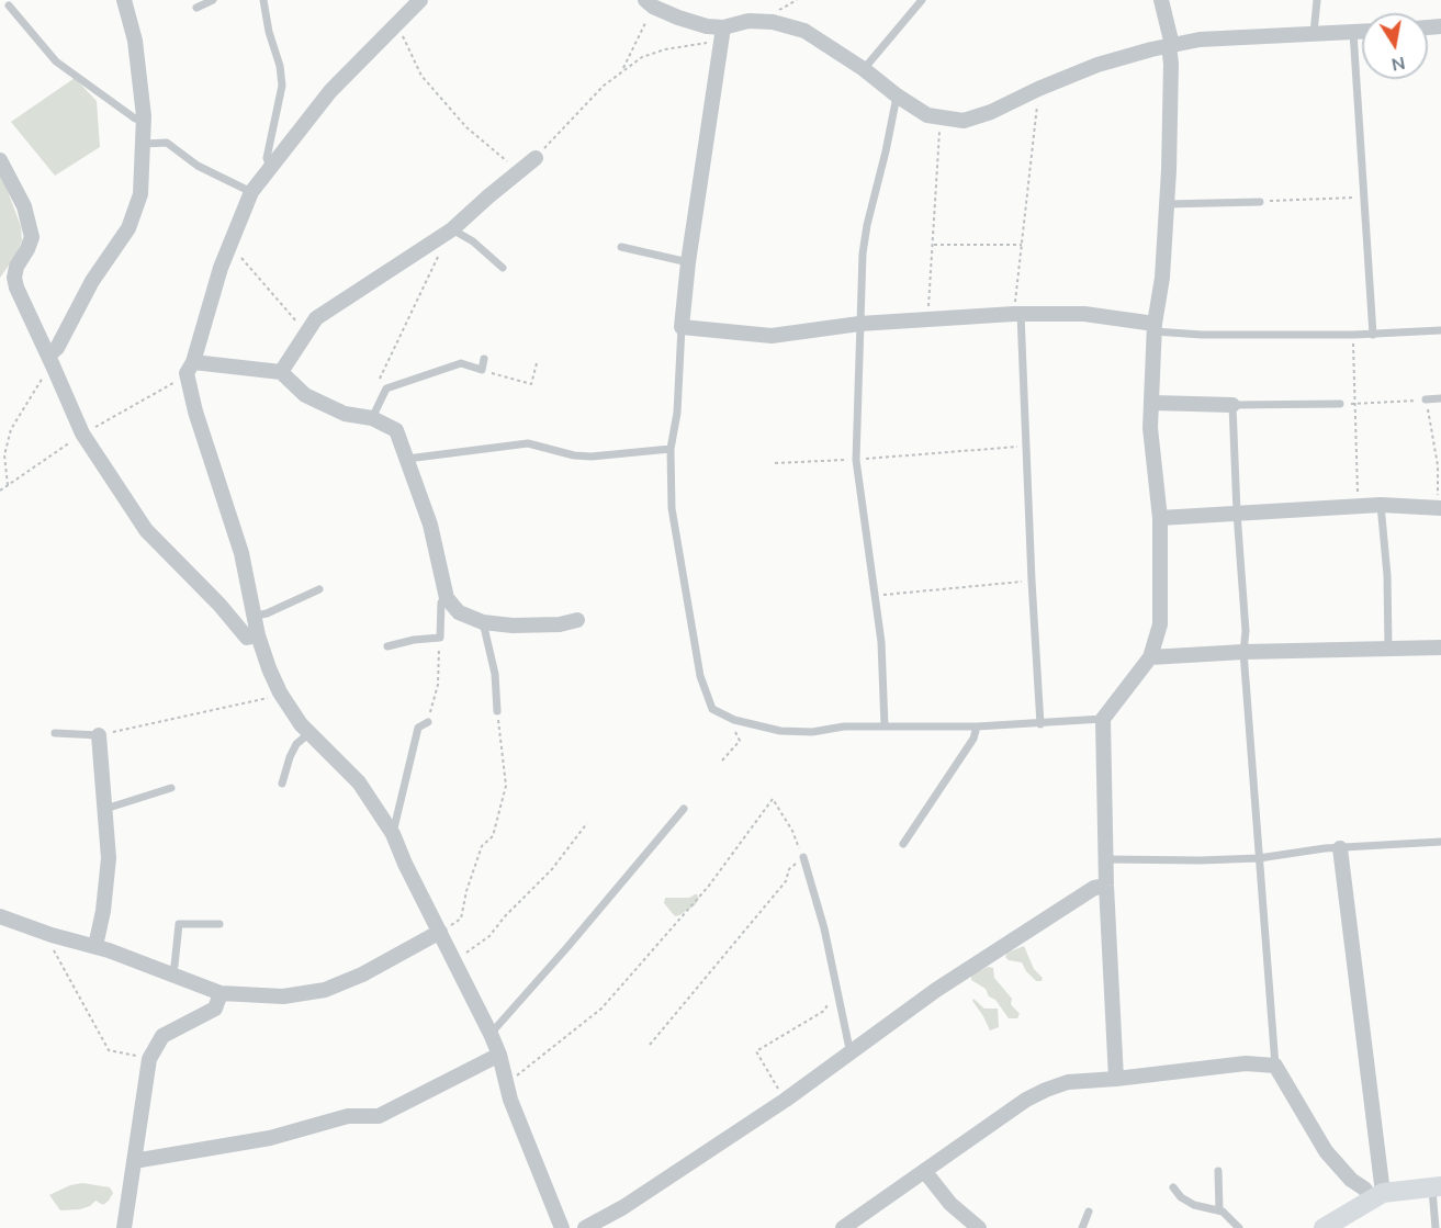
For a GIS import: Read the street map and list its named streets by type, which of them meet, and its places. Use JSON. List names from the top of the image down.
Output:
{
  "north": "bottom"
}
